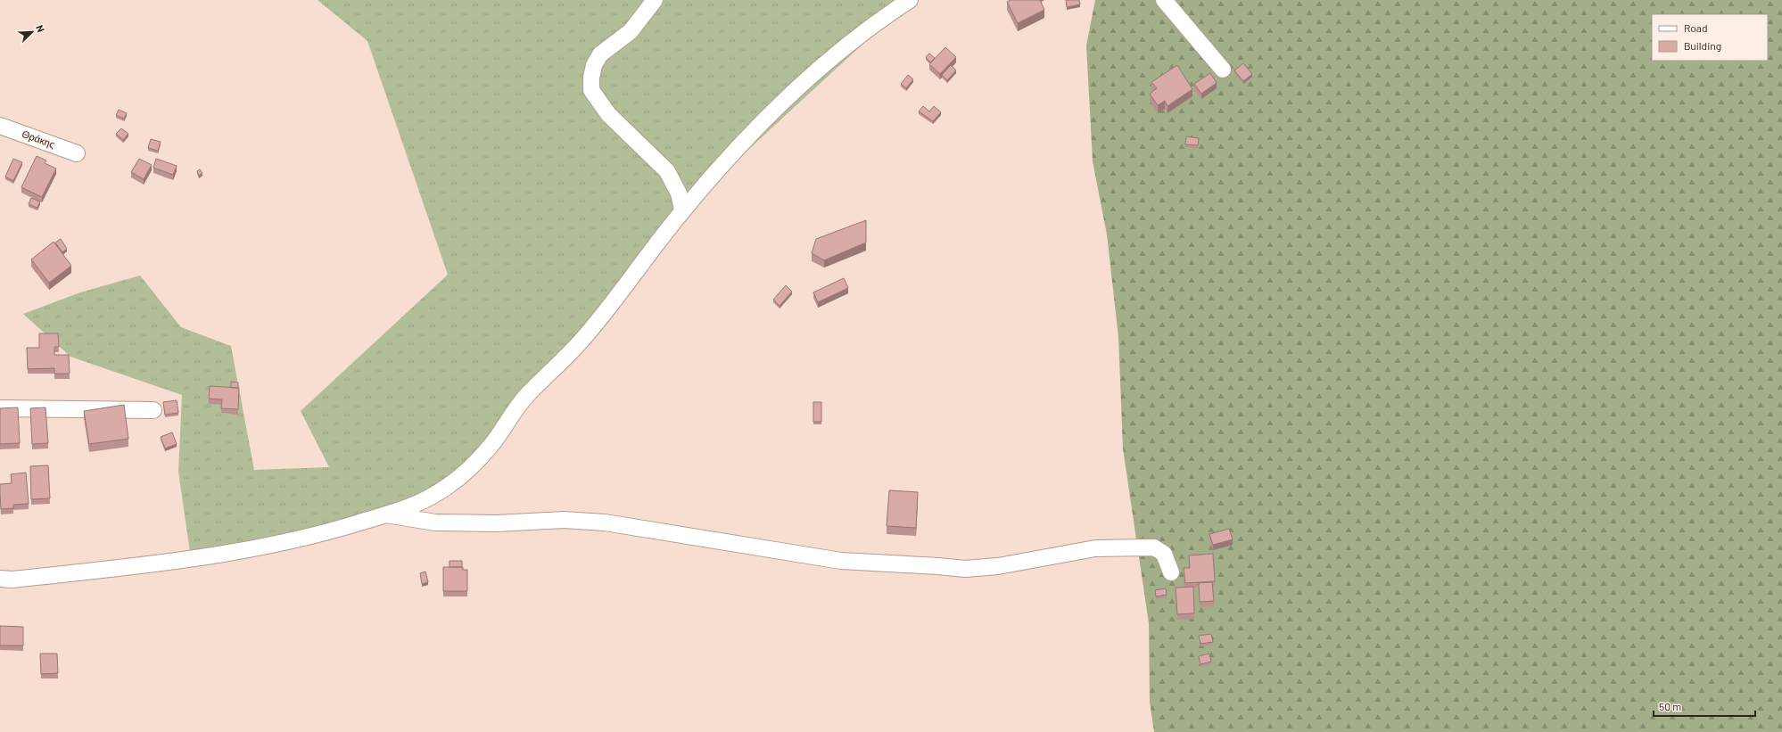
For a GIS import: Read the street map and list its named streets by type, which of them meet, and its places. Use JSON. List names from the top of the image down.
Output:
{
  "streets": {
    "street": ["Θράκης"]
  },
  "legend": ["Road", "Building"],
  "scale_bar": "50 m",
  "north": "top right"
}
